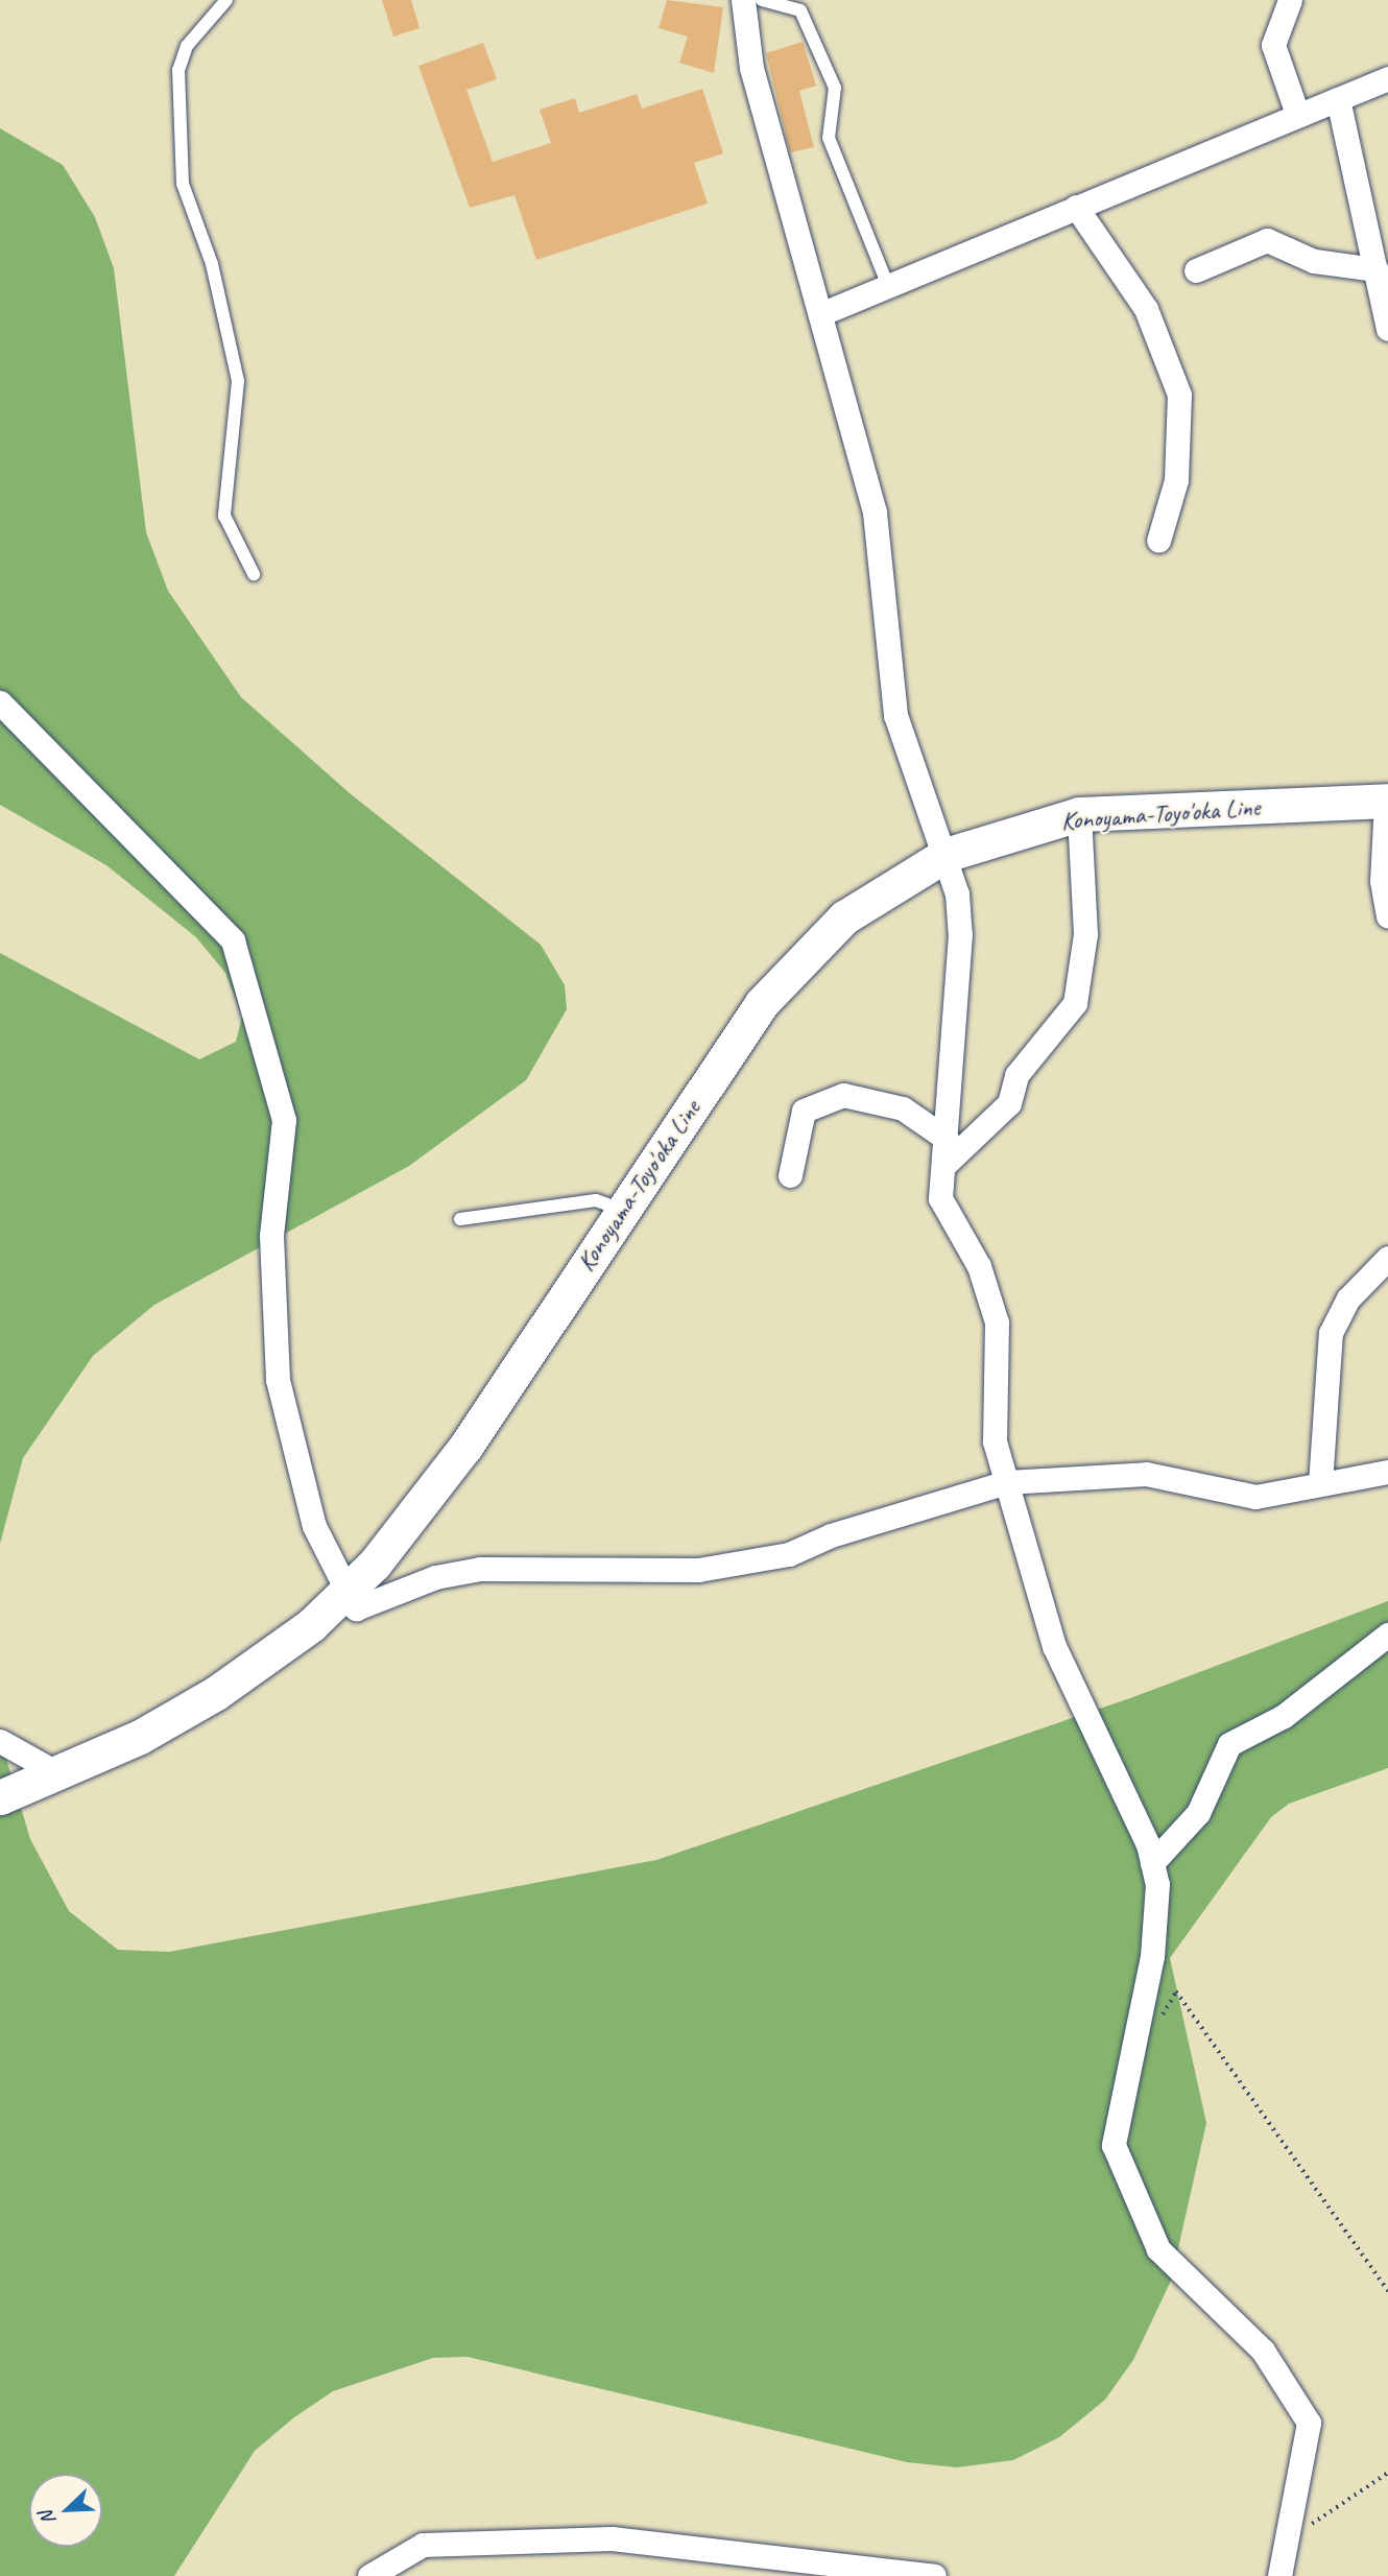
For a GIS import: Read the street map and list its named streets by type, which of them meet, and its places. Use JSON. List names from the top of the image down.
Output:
{
  "streets": {
    "main road": ["Konoyama-Toyo'oka Line"]
  },
  "north": "bottom left"
}
